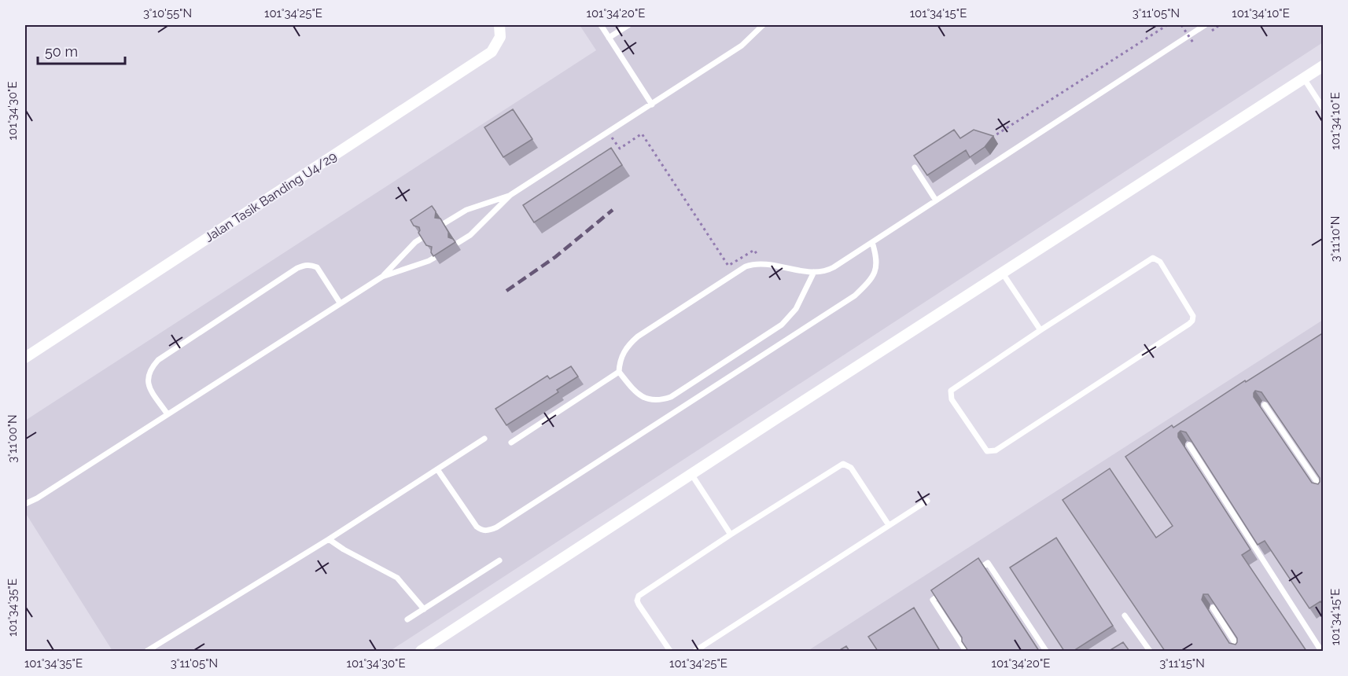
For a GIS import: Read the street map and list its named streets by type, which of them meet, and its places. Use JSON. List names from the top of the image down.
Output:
{
  "streets": {
    "street": ["Jalan Tasik Banding U4/29"]
  },
  "scale_bar": "50 m",
  "coordinates": [
    "3°10'55\"N",
    "101°34'25\"E",
    "101°34'20\"E",
    "101°34'15\"E",
    "3°11'05\"N",
    "101°34'10\"E",
    "101°34'30\"E",
    "3°11'10\"N",
    "3°11'00\"N",
    "101°34'35\"E",
    "3°11'15\"N"
  ]
}
